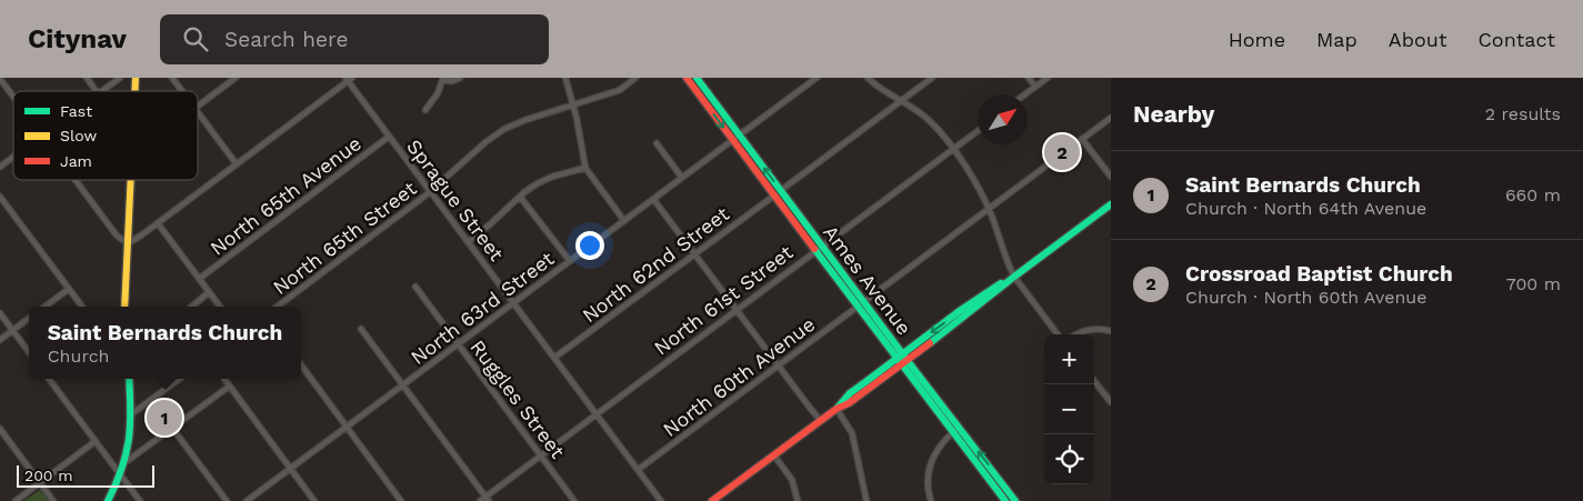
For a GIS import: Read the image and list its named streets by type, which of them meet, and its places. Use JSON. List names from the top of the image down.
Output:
{
  "streets": {
    "main road": ["Ames Avenue"],
    "street": [
      "North 65th Avenue",
      "Sprague Street",
      "North 65th Street",
      "North 62nd Street",
      "North 61st Street",
      "North 63rd Street",
      "North 60th Avenue",
      "Ruggles Street"
    ]
  },
  "crossings": [
    ["North 65th Avenue", "Sprague Street"],
    ["Sprague Street", "North 65th Street"],
    ["Sprague Street", "North 62nd Street"],
    ["Sprague Street", "North 61st Street"],
    ["Sprague Street", "North 63rd Street"],
    ["Sprague Street", "North 60th Avenue"],
    ["North 62nd Street", "Ames Avenue"],
    ["Ames Avenue", "North 61st Street"],
    ["Ames Avenue", "North 63rd Street"],
    ["Ames Avenue", "North 60th Avenue"],
    ["North 61st Street", "Ruggles Street"],
    ["North 63rd Street", "Ruggles Street"]
  ],
  "legend": ["Fast", "Slow", "Jam"],
  "scale_bar": "200 m",
  "north": "top right",
  "page": {
    "header": "Citynav",
    "search": "Search here",
    "nav": [
      "Home",
      "Map",
      "About",
      "Contact"
    ],
    "heading": ["Nearby", "2 results"],
    "pins": ["2", "1"],
    "list": [
      {
        "mark": "1",
        "name": "Saint Bernards Church",
        "note": "Church · North 64th Avenue",
        "value": "660 m"
      },
      {
        "mark": "2",
        "name": "Crossroad Baptist Church",
        "note": "Church · North 60th Avenue",
        "value": "700 m"
      }
    ],
    "popup": ["Saint Bernards Church", "Church"],
    "map_buttons": ["+", "−"],
    "scale": "200 m"
  }
}
